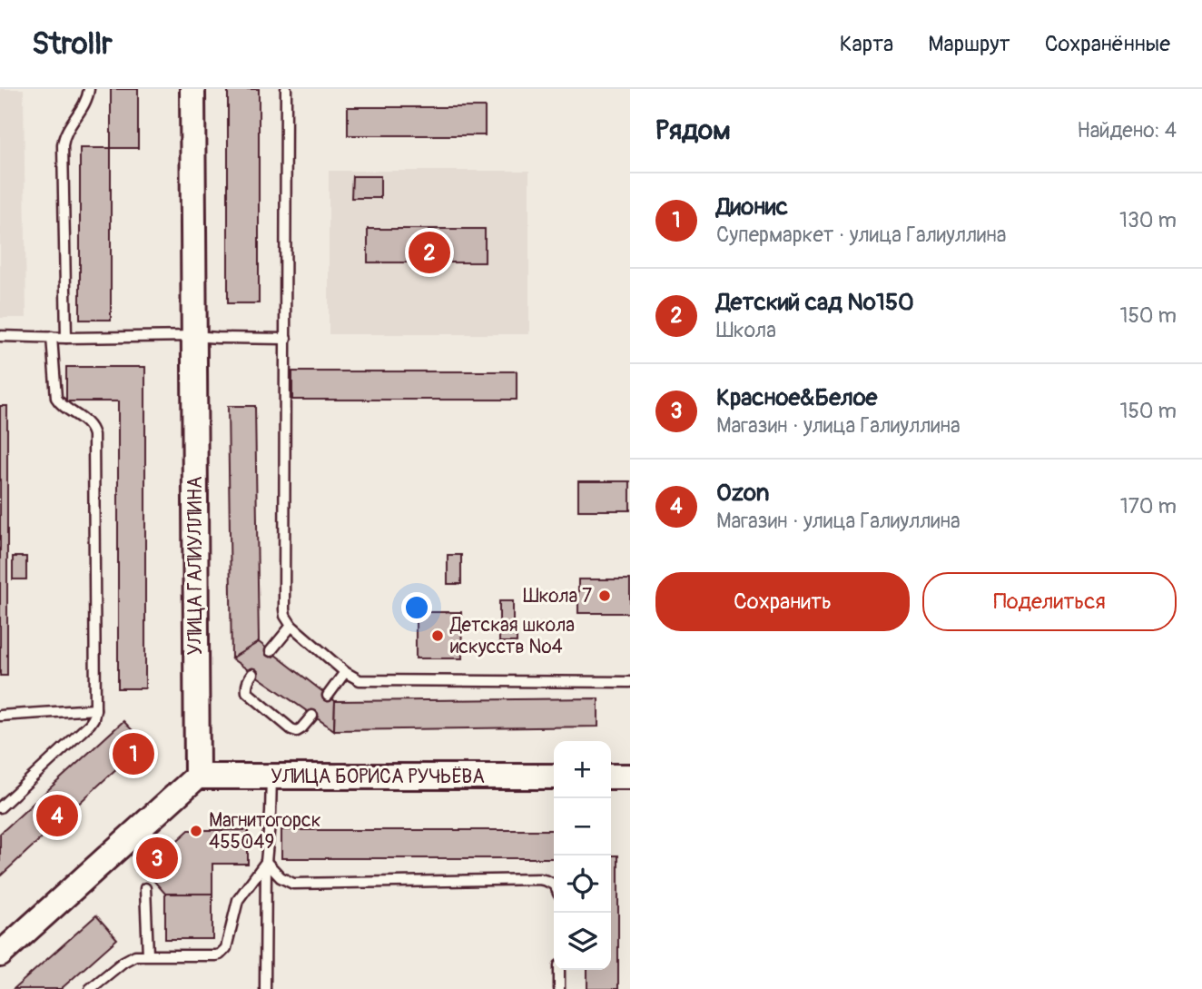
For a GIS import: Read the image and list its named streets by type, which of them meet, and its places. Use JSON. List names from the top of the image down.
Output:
{
  "streets": {
    "street": ["УЛИЦА ГАЛИУЛЛИНА", "УЛИЦА БОРИСА РУЧЬЁВА"]
  },
  "crossings": [
    ["УЛИЦА ГАЛИУЛЛИНА", "УЛИЦА БОРИСА РУЧЬЁВА"]
  ],
  "places": ["Школа 7", "Детская школа искусств №4", "Магнитогорск 455049"],
  "page": {
    "header": "Strollr",
    "nav": ["Карта", "Маршрут", "Сохранённые"],
    "heading": ["Рядом", "Найдено: 4"],
    "list": [
      {
        "mark": "1",
        "name": "Дионис",
        "note": "Супермаркет · улица Галиуллина",
        "value": "130 m"
      },
      {
        "mark": "2",
        "name": "Детский сад №150",
        "note": "Школа",
        "value": "150 m"
      },
      {
        "mark": "3",
        "name": "Красное&Белое",
        "note": "Магазин · улица Галиуллина",
        "value": "150 m"
      },
      {
        "mark": "4",
        "name": "Ozon",
        "note": "Магазин · улица Галиуллина",
        "value": "170 m"
      }
    ],
    "pins": [
      "2",
      "1",
      "4",
      "3"
    ],
    "buttons": ["Сохранить", "Поделиться"],
    "map_buttons": ["+", "−"]
  }
}
